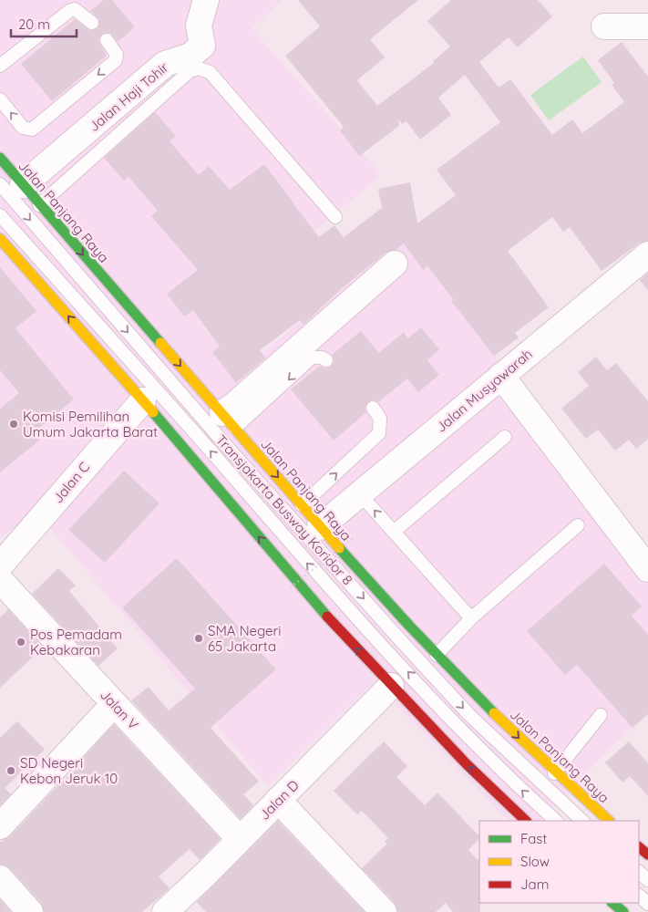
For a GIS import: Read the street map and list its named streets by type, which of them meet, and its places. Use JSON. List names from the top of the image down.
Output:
{
  "streets": {
    "main road": ["Jalan Panjang Raya"],
    "street": [
      "Jalan Haji Tohir",
      "Jalan Musyawarah",
      "Jalan C",
      "Jalan V",
      "Jalan D"
    ],
    "lane": ["Transjakarta Busway Koridor 8"]
  },
  "crossings": [
    ["Jalan Haji Tohir", "Jalan Panjang Raya"],
    ["Jalan Haji Tohir", "Transjakarta Busway Koridor 8"],
    ["Jalan Panjang Raya", "Jalan Musyawarah"],
    ["Jalan Panjang Raya", "Transjakarta Busway Koridor 8"],
    ["Jalan V", "Jalan D"]
  ],
  "places": [
    "Komisi Pemilihan Umum Jakarta Barat",
    "SMA Negeri 65 Jakarta",
    "Pos Pemadam Kebakaran",
    "SD Negeri Kebon Jeruk 10"
  ],
  "legend": ["Fast", "Slow", "Jam"],
  "scale_bar": "20 m"
}
